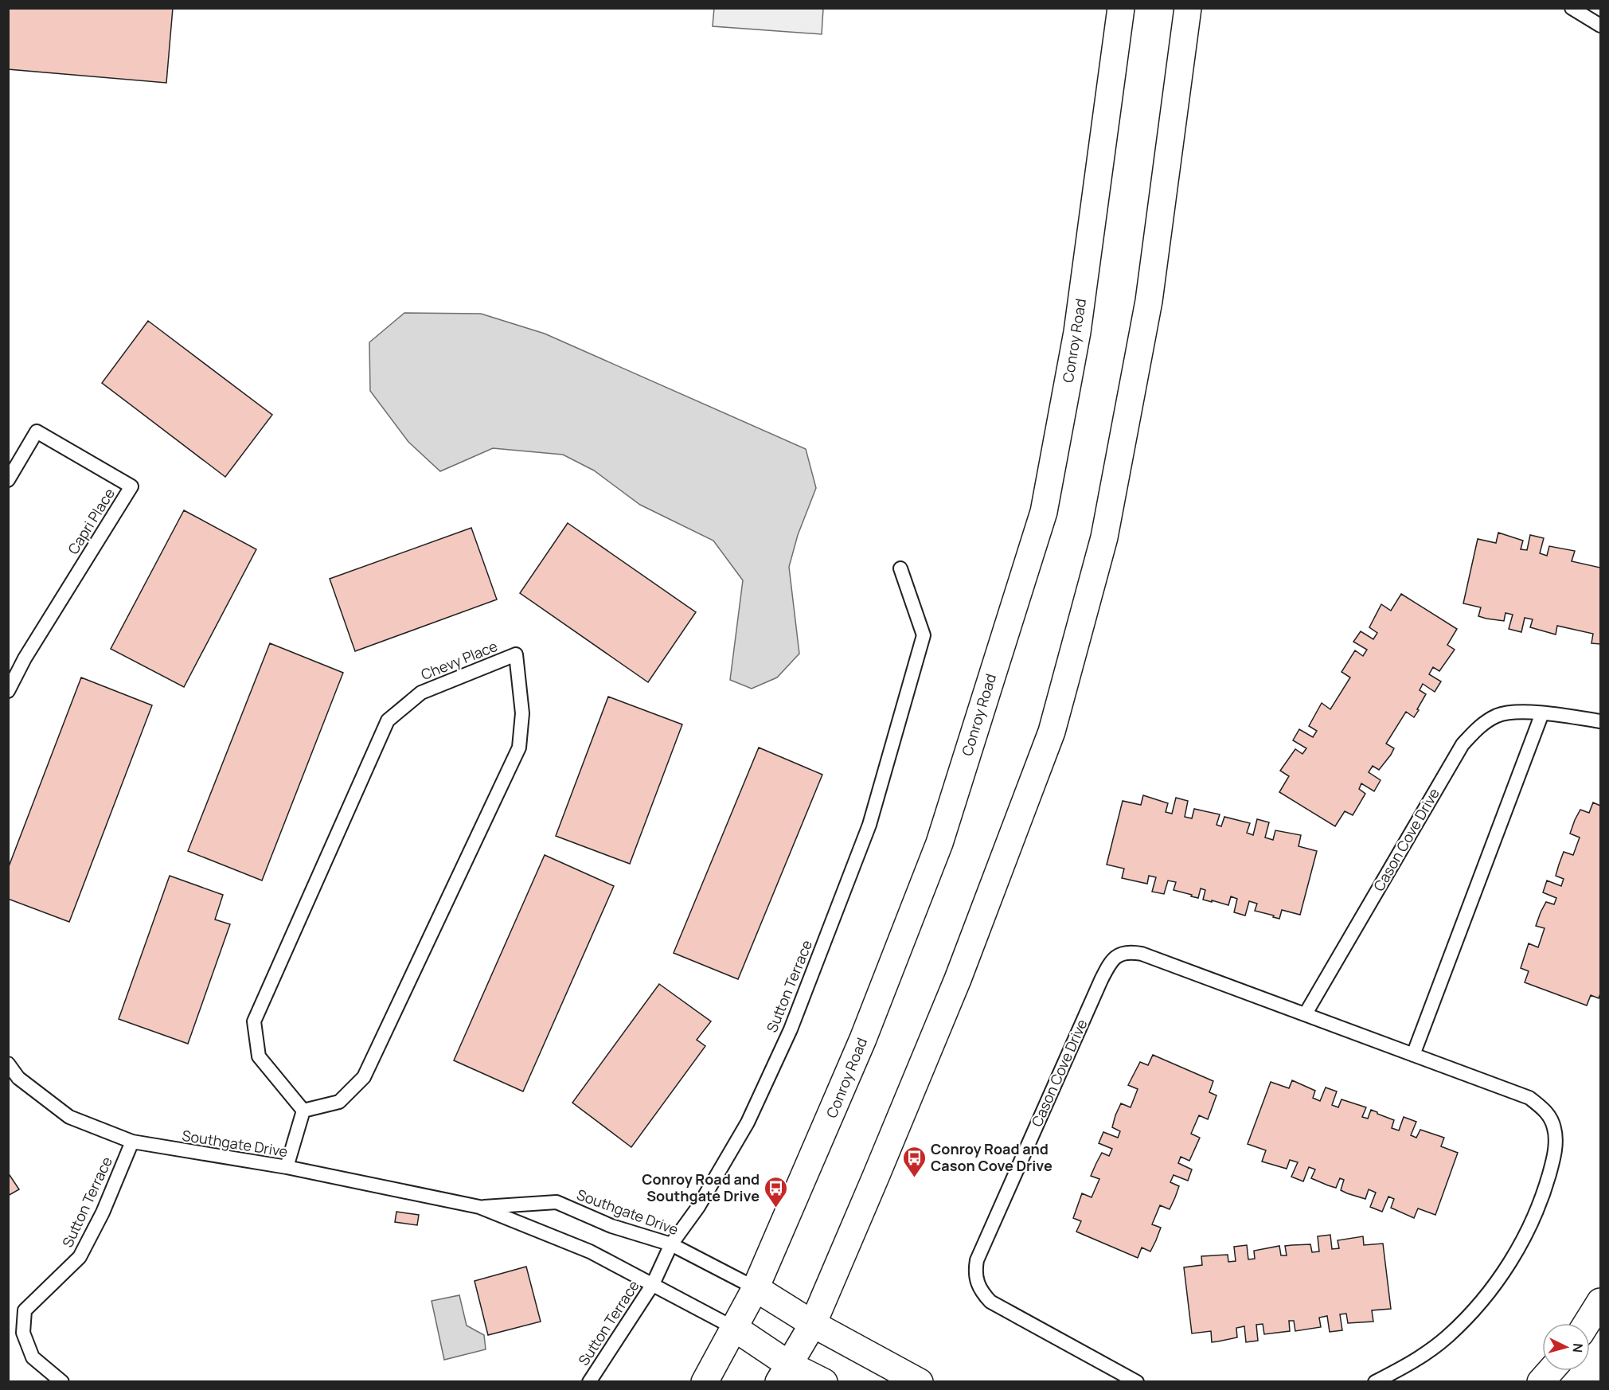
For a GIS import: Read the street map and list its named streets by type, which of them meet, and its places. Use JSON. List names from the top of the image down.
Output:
{
  "streets": {
    "main road": ["Conroy Road"],
    "lane": [
      "Capri Place",
      "Chevy Place",
      "Cason Cove Drive",
      "Sutton Terrace",
      "Southgate Drive"
    ]
  },
  "crossings": [
    ["Conroy Road", "Southgate Drive"],
    ["Sutton Terrace", "Southgate Drive"]
  ],
  "places": {
    "bus stop": ["Conroy Road and Cason Cove Drive", "Conroy Road and Southgate Drive"]
  },
  "north": "right"
}
